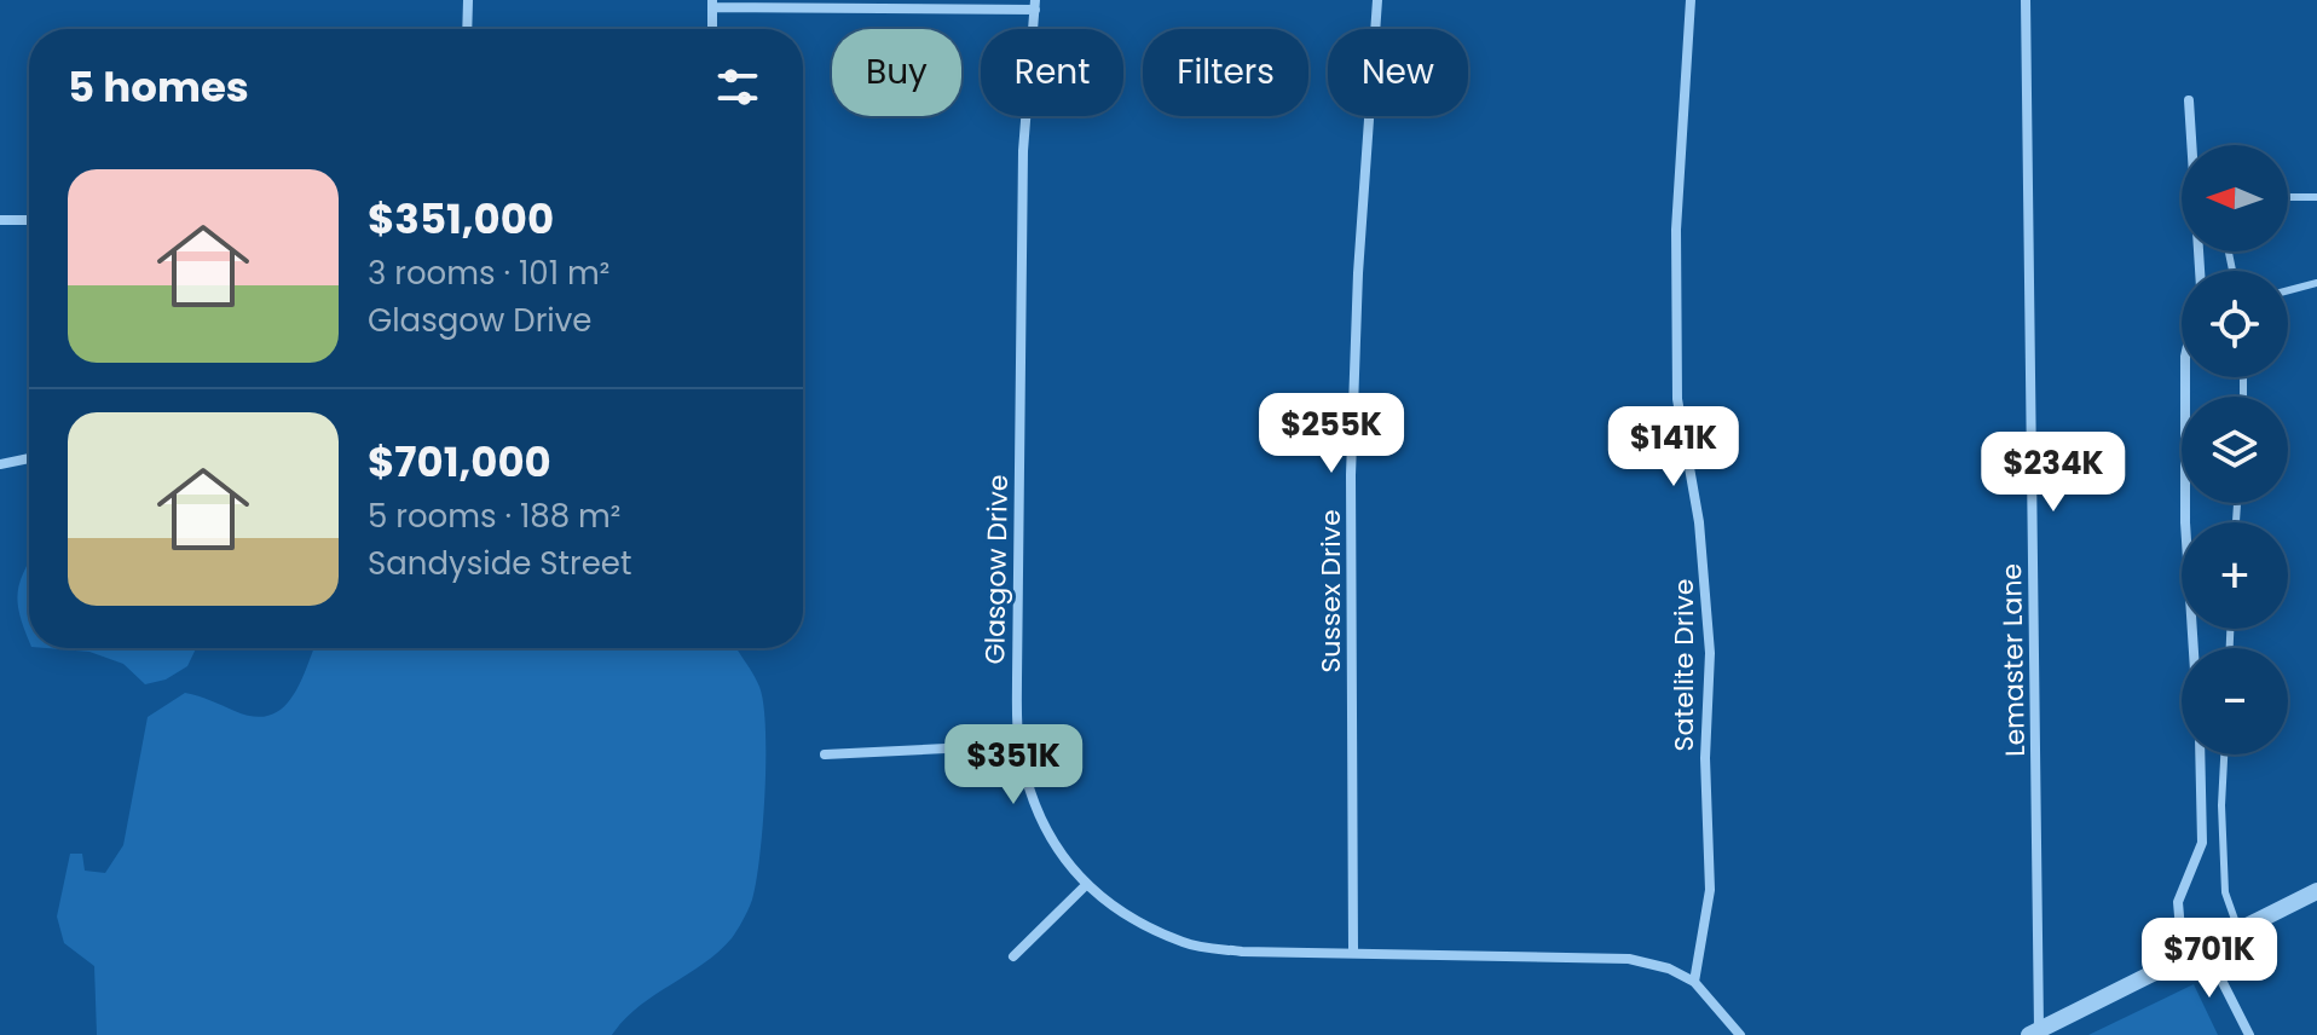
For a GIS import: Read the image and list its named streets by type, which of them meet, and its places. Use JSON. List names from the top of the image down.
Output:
{
  "streets": {
    "street": [
      "Glasgow Drive",
      "Sussex Drive",
      "Lemaster Lane",
      "Satelite Drive"
    ]
  },
  "crossings": [
    ["Glasgow Drive", "Sussex Drive"],
    ["Glasgow Drive", "Satelite Drive"]
  ],
  "north": "left",
  "page": {
    "chip": [
      "Buy",
      "Rent",
      "Filters",
      "New"
    ],
    "heading": "5 homes",
    "map_buttons": ["+", "−"],
    "list": [
      {
        "name": "$351,000",
        "note": "3 rooms · 101 m² · Glasgow Drive"
      },
      {
        "name": "$701,000",
        "note": "5 rooms · 188 m² · Sandyside Street"
      }
    ],
    "price": [
      "$255K",
      "$141K",
      "$234K",
      "$351K",
      "$701K"
    ]
  }
}
